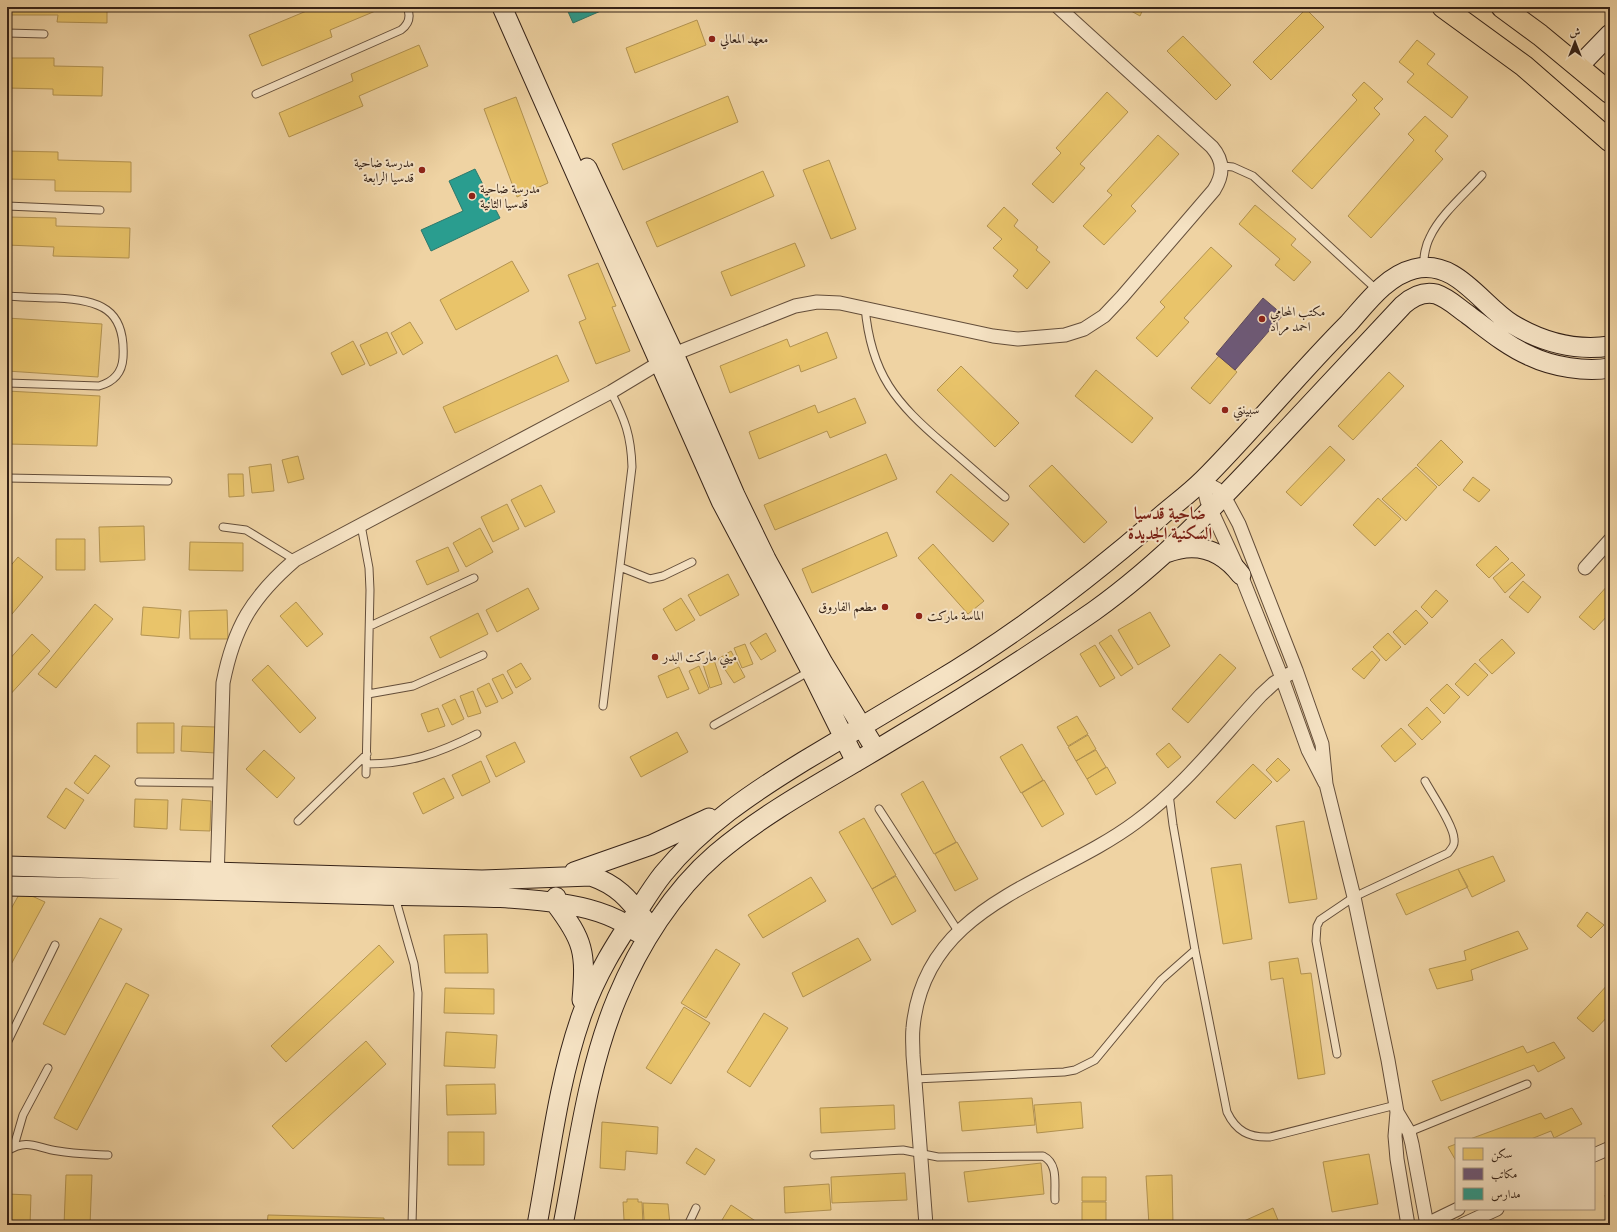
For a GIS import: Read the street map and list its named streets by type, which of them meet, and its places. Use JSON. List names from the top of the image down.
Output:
{
  "districts": ["ضاحية قدسيا السكنية الجديدة"],
  "places": [
    "معهد المعالي",
    "مدرسة ضاحية قدسيا الرابعة",
    "مدرسة ضاحية قدسيا الثانية",
    "مكتب المحامي احمد مراد",
    "سبينتي",
    "مطعم الفاروق",
    "الماسة ماركت",
    "ميني ماركت البدر"
  ],
  "legend": ["سكن", "مكاتب", "مدارس"],
  "north": "top"
}
